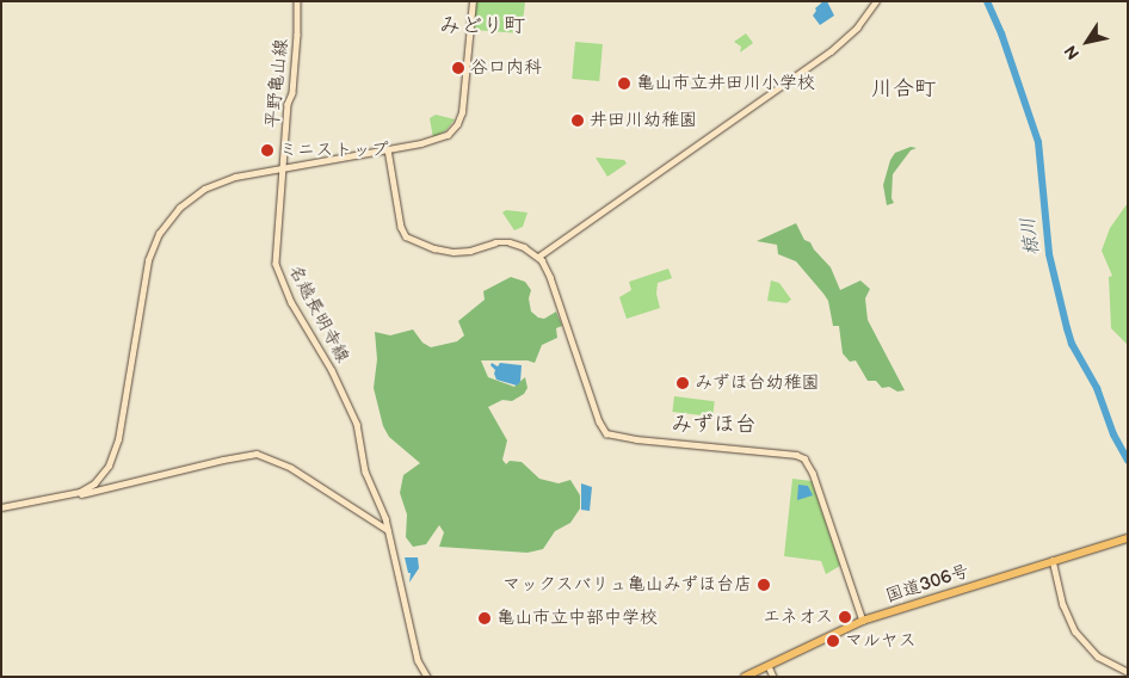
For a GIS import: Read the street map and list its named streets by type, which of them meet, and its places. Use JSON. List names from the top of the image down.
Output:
{
  "streets": {
    "highway": ["国道306号"],
    "street": ["平野亀山線", "名越長明寺線"]
  },
  "crossings": [
    ["平野亀山線", "名越長明寺線"]
  ],
  "districts": ["みどり町", "川合町", "みずほ台"],
  "water": ["椋川"],
  "places": [
    "谷口内科",
    "亀山市立井田川小学校",
    "井田川幼稚園",
    "ミニストップ",
    "みずほ台幼稚園",
    "マックスバリュ亀山みずほ台店",
    "エネオス",
    "亀山市立中部中学校",
    "マルヤス"
  ],
  "north": "bottom left"
}
